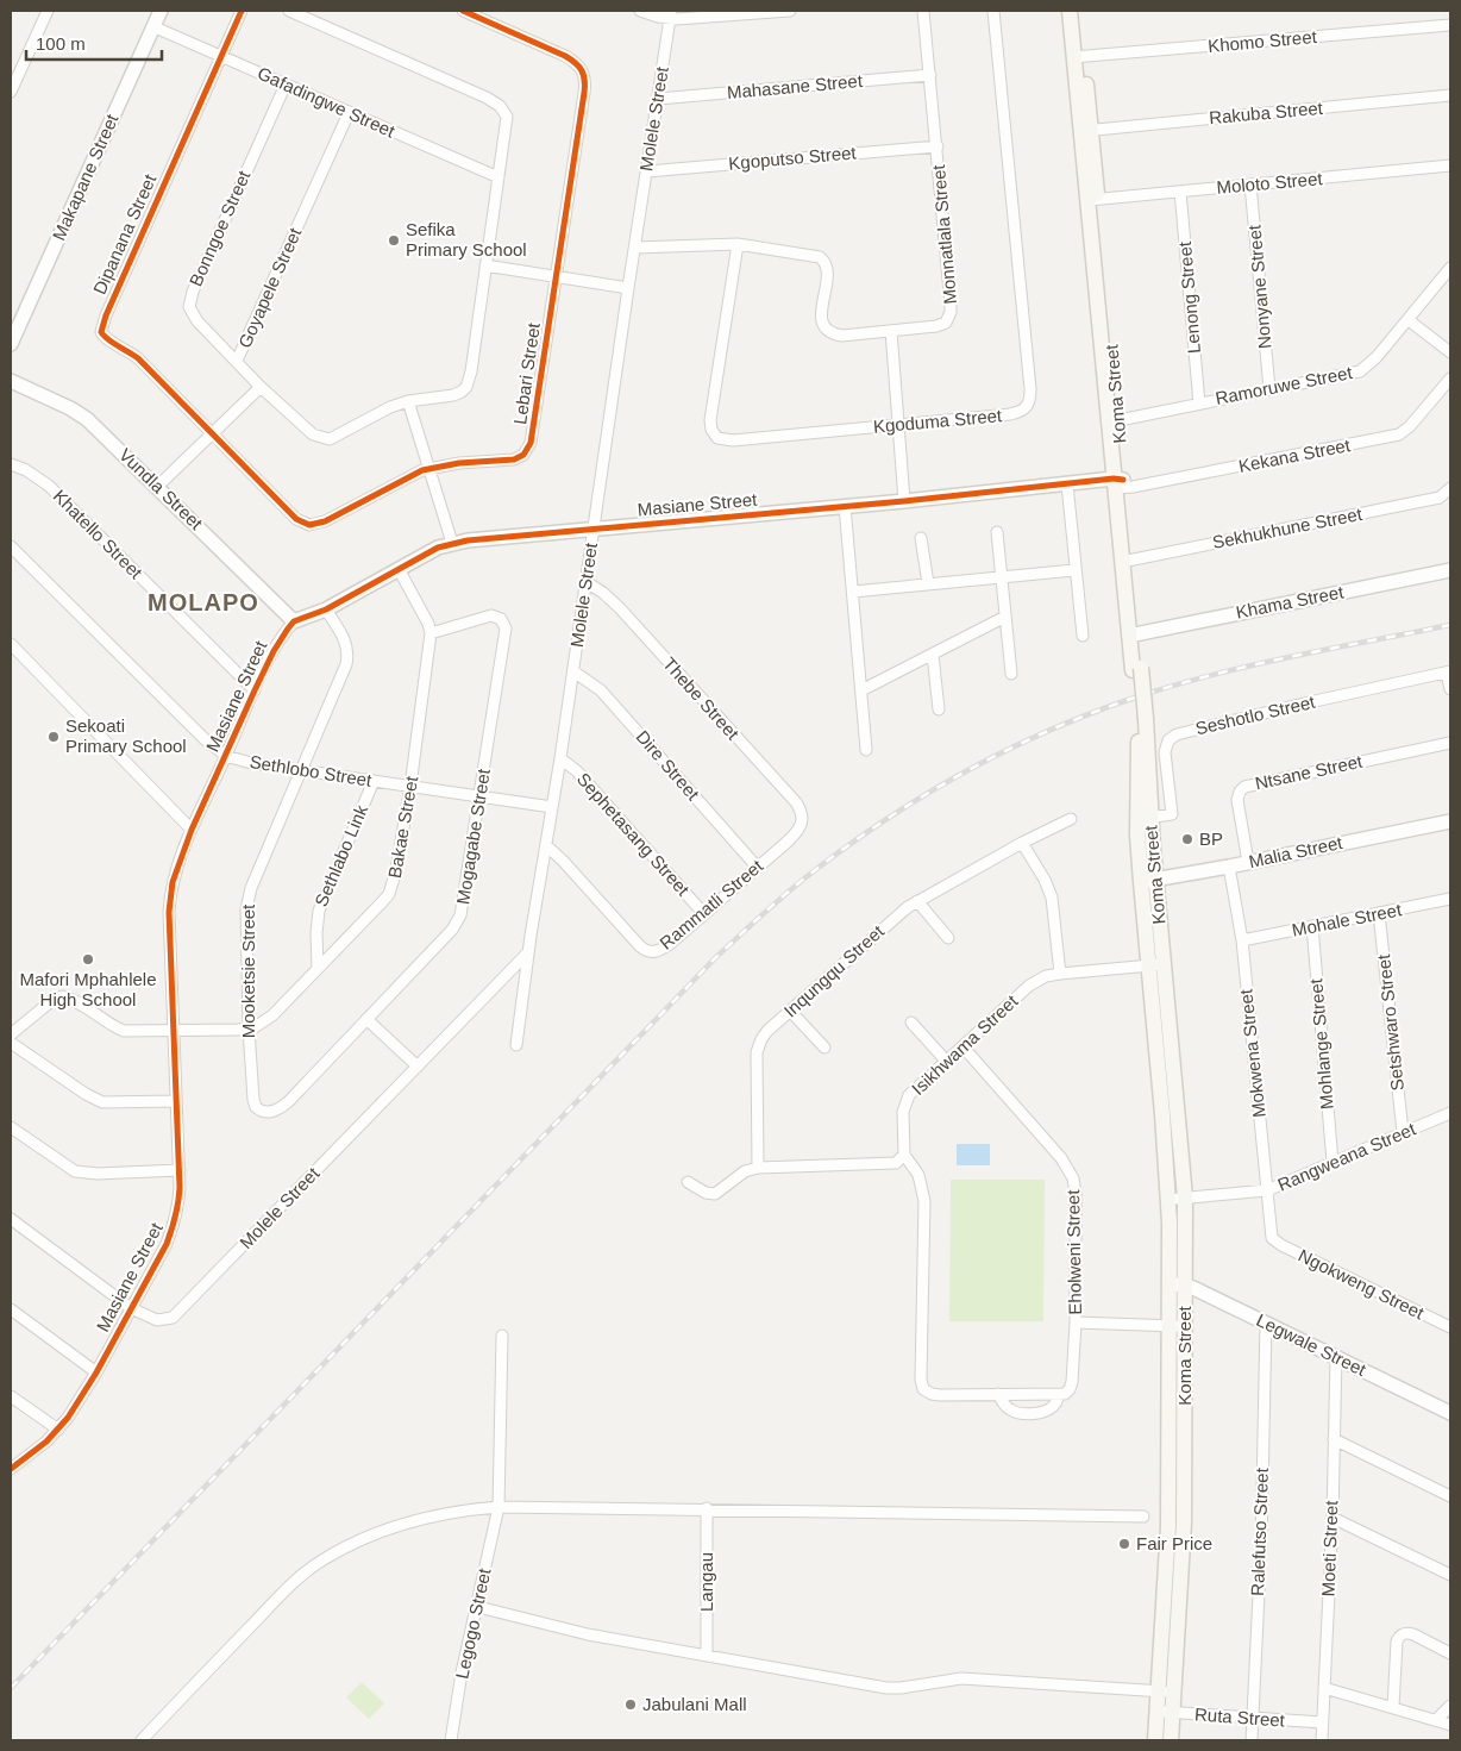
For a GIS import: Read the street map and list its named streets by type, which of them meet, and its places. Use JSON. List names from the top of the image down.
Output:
{
  "streets": {
    "main road": ["Koma Street"],
    "street": [
      "Khomo Street",
      "Mahasane Street",
      "Gafadingwe Street",
      "Rakuba Street",
      "Molele Street",
      "Kgoputso Street",
      "Makapane Street",
      "Moloto Street",
      "Bonngoe Street",
      "Dipanana Street",
      "Monnatlala Street",
      "Nonyane Street",
      "Goyapele Street",
      "Lenong Street",
      "Lebari Street",
      "Ramoruwe Street",
      "Kgoduma Street",
      "Kekana Street",
      "Vundla Street",
      "Masiane Street",
      "Sekhukhune Street",
      "Khatello Street",
      "Khama Street",
      "Thebe Street",
      "Seshotlo Street",
      "Dire Street",
      "Sethlobo Street",
      "Ntsane Street",
      "Bakae Street",
      "Sephetasang Street",
      "Mogagabe Street",
      "Malia Street",
      "Sethlabo Link",
      "Rammatli Street",
      "Mohale Street",
      "Mooketsie Street",
      "Inqungqu Street",
      "Setshwaro Street",
      "Mohlange Street",
      "Isikhwama Street",
      "Mokwena Street",
      "Rangweana Street",
      "Eholweni Street",
      "Ngokweng Street",
      "Legwale Street",
      "Ralefutso Street",
      "Moeti Street",
      "Langau",
      "Legogo Street",
      "Ruta Street"
    ]
  },
  "crossings": [
    ["Khomo Street", "Koma Street"],
    ["Mahasane Street", "Molele Street"],
    ["Mahasane Street", "Monnatlala Street"],
    ["Gafadingwe Street", "Makapane Street"],
    ["Gafadingwe Street", "Bonngoe Street"],
    ["Gafadingwe Street", "Dipanana Street"],
    ["Gafadingwe Street", "Goyapele Street"],
    ["Rakuba Street", "Koma Street"],
    ["Molele Street", "Kgoputso Street"],
    ["Molele Street", "Monnatlala Street"],
    ["Molele Street", "Masiane Street"],
    ["Molele Street", "Thebe Street"],
    ["Molele Street", "Dire Street"],
    ["Molele Street", "Sethlobo Street"],
    ["Molele Street", "Sephetasang Street"],
    ["Molele Street", "Rammatli Street"],
    ["Kgoputso Street", "Monnatlala Street"],
    ["Moloto Street", "Nonyane Street"],
    ["Moloto Street", "Lenong Street"],
    ["Moloto Street", "Koma Street"],
    ["Bonngoe Street", "Goyapele Street"],
    ["Dipanana Street", "Lebari Street"],
    ["Monnatlala Street", "Kgoduma Street"],
    ["Nonyane Street", "Ramoruwe Street"],
    ["Lenong Street", "Ramoruwe Street"],
    ["Ramoruwe Street", "Koma Street"],
    ["Koma Street", "Kekana Street"],
    ["Koma Street", "Masiane Street"],
    ["Koma Street", "Sekhukhune Street"],
    ["Koma Street", "Khama Street"],
    ["Koma Street", "Seshotlo Street"],
    ["Koma Street", "Malia Street"],
    ["Koma Street", "Isikhwama Street"],
    ["Koma Street", "Rangweana Street"],
    ["Koma Street", "Legwale Street"],
    ["Koma Street", "Ruta Street"],
    ["Kekana Street", "Masiane Street"],
    ["Vundla Street", "Masiane Street"],
    ["Masiane Street", "Khatello Street"],
    ["Masiane Street", "Sethlobo Street"],
    ["Masiane Street", "Bakae Street"],
    ["Masiane Street", "Mooketsie Street"],
    ["Thebe Street", "Rammatli Street"],
    ["Dire Street", "Rammatli Street"],
    ["Sethlobo Street", "Bakae Street"],
    ["Sethlobo Street", "Mogagabe Street"],
    ["Sethlobo Street", "Sethlabo Link"],
    ["Sethlobo Street", "Mooketsie Street"],
    ["Ntsane Street", "Malia Street"],
    ["Bakae Street", "Mogagabe Street"],
    ["Bakae Street", "Sethlabo Link"],
    ["Bakae Street", "Mooketsie Street"],
    ["Sephetasang Street", "Rammatli Street"],
    ["Mogagabe Street", "Mooketsie Street"],
    ["Malia Street", "Mokwena Street"],
    ["Mohale Street", "Setshwaro Street"],
    ["Mohale Street", "Mohlange Street"],
    ["Mohale Street", "Mokwena Street"],
    ["Setshwaro Street", "Rangweana Street"],
    ["Mohlange Street", "Rangweana Street"],
    ["Isikhwama Street", "Eholweni Street"],
    ["Mokwena Street", "Rangweana Street"],
    ["Mokwena Street", "Ngokweng Street"],
    ["Legwale Street", "Ralefutso Street"],
    ["Legwale Street", "Moeti Street"],
    ["Ralefutso Street", "Ruta Street"],
    ["Moeti Street", "Ruta Street"]
  ],
  "districts": ["MOLAPO"],
  "places": [
    "Sefika Primary School",
    "Sekoati Primary School",
    "BP",
    "Mafori Mphahlele High School",
    "Fair Price",
    "Jabulani Mall"
  ],
  "scale_bar": "100 m"
}
